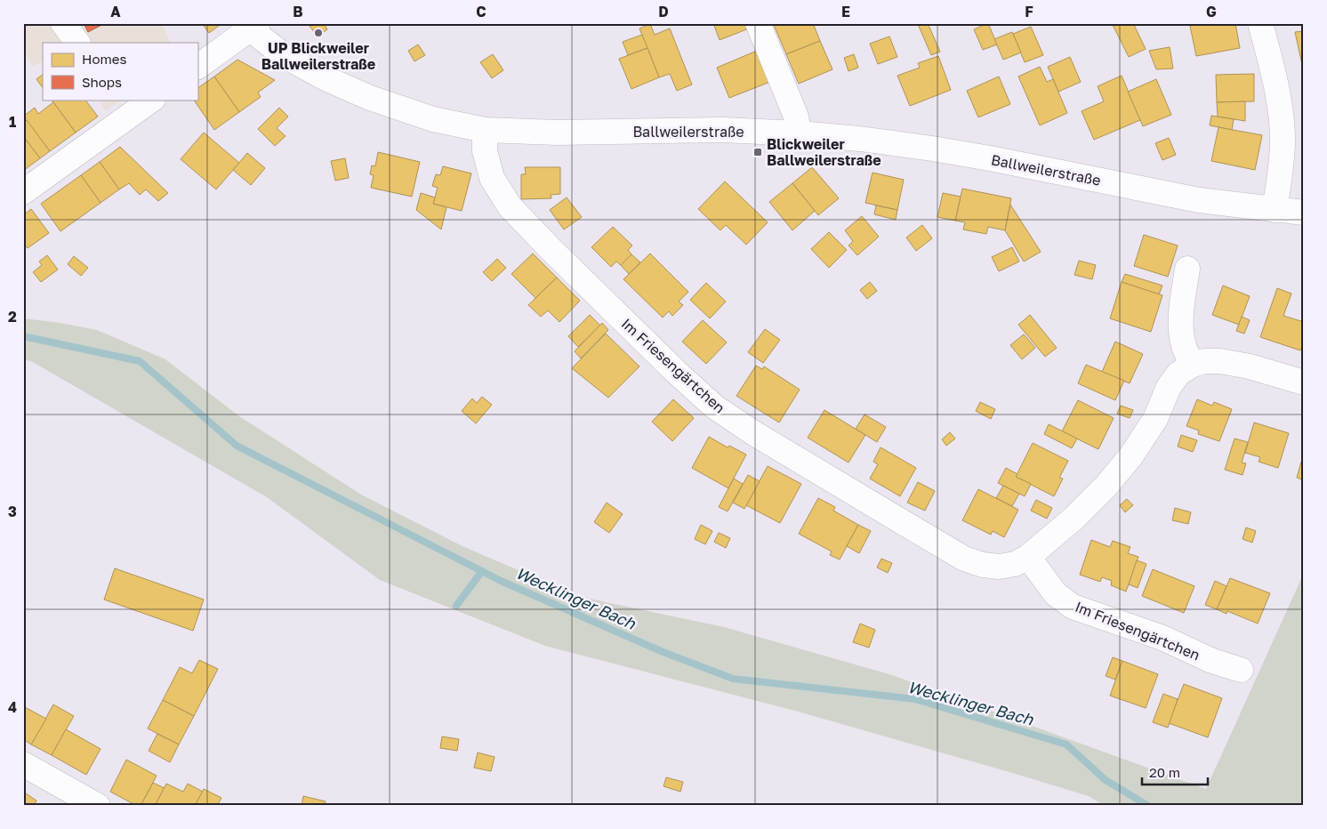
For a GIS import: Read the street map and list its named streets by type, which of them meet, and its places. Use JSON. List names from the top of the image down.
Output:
{
  "streets": {
    "street": ["Ballweilerstraße", "Im Friesengärtchen"]
  },
  "crossings": [
    ["Ballweilerstraße", "Im Friesengärtchen"]
  ],
  "water": ["Wecklinger Bach"],
  "places": {
    "other": ["UP Blickweiler Ballweilerstraße"],
    "transit": ["Blickweiler Ballweilerstraße"]
  },
  "legend": ["Homes", "Shops"],
  "scale_bar": "20 m",
  "grid": {
    "columns": [
      "A",
      "B",
      "C",
      "D",
      "E",
      "F",
      "G"
    ],
    "rows": [
      "1",
      "2",
      "3",
      "4"
    ]
  }
}
